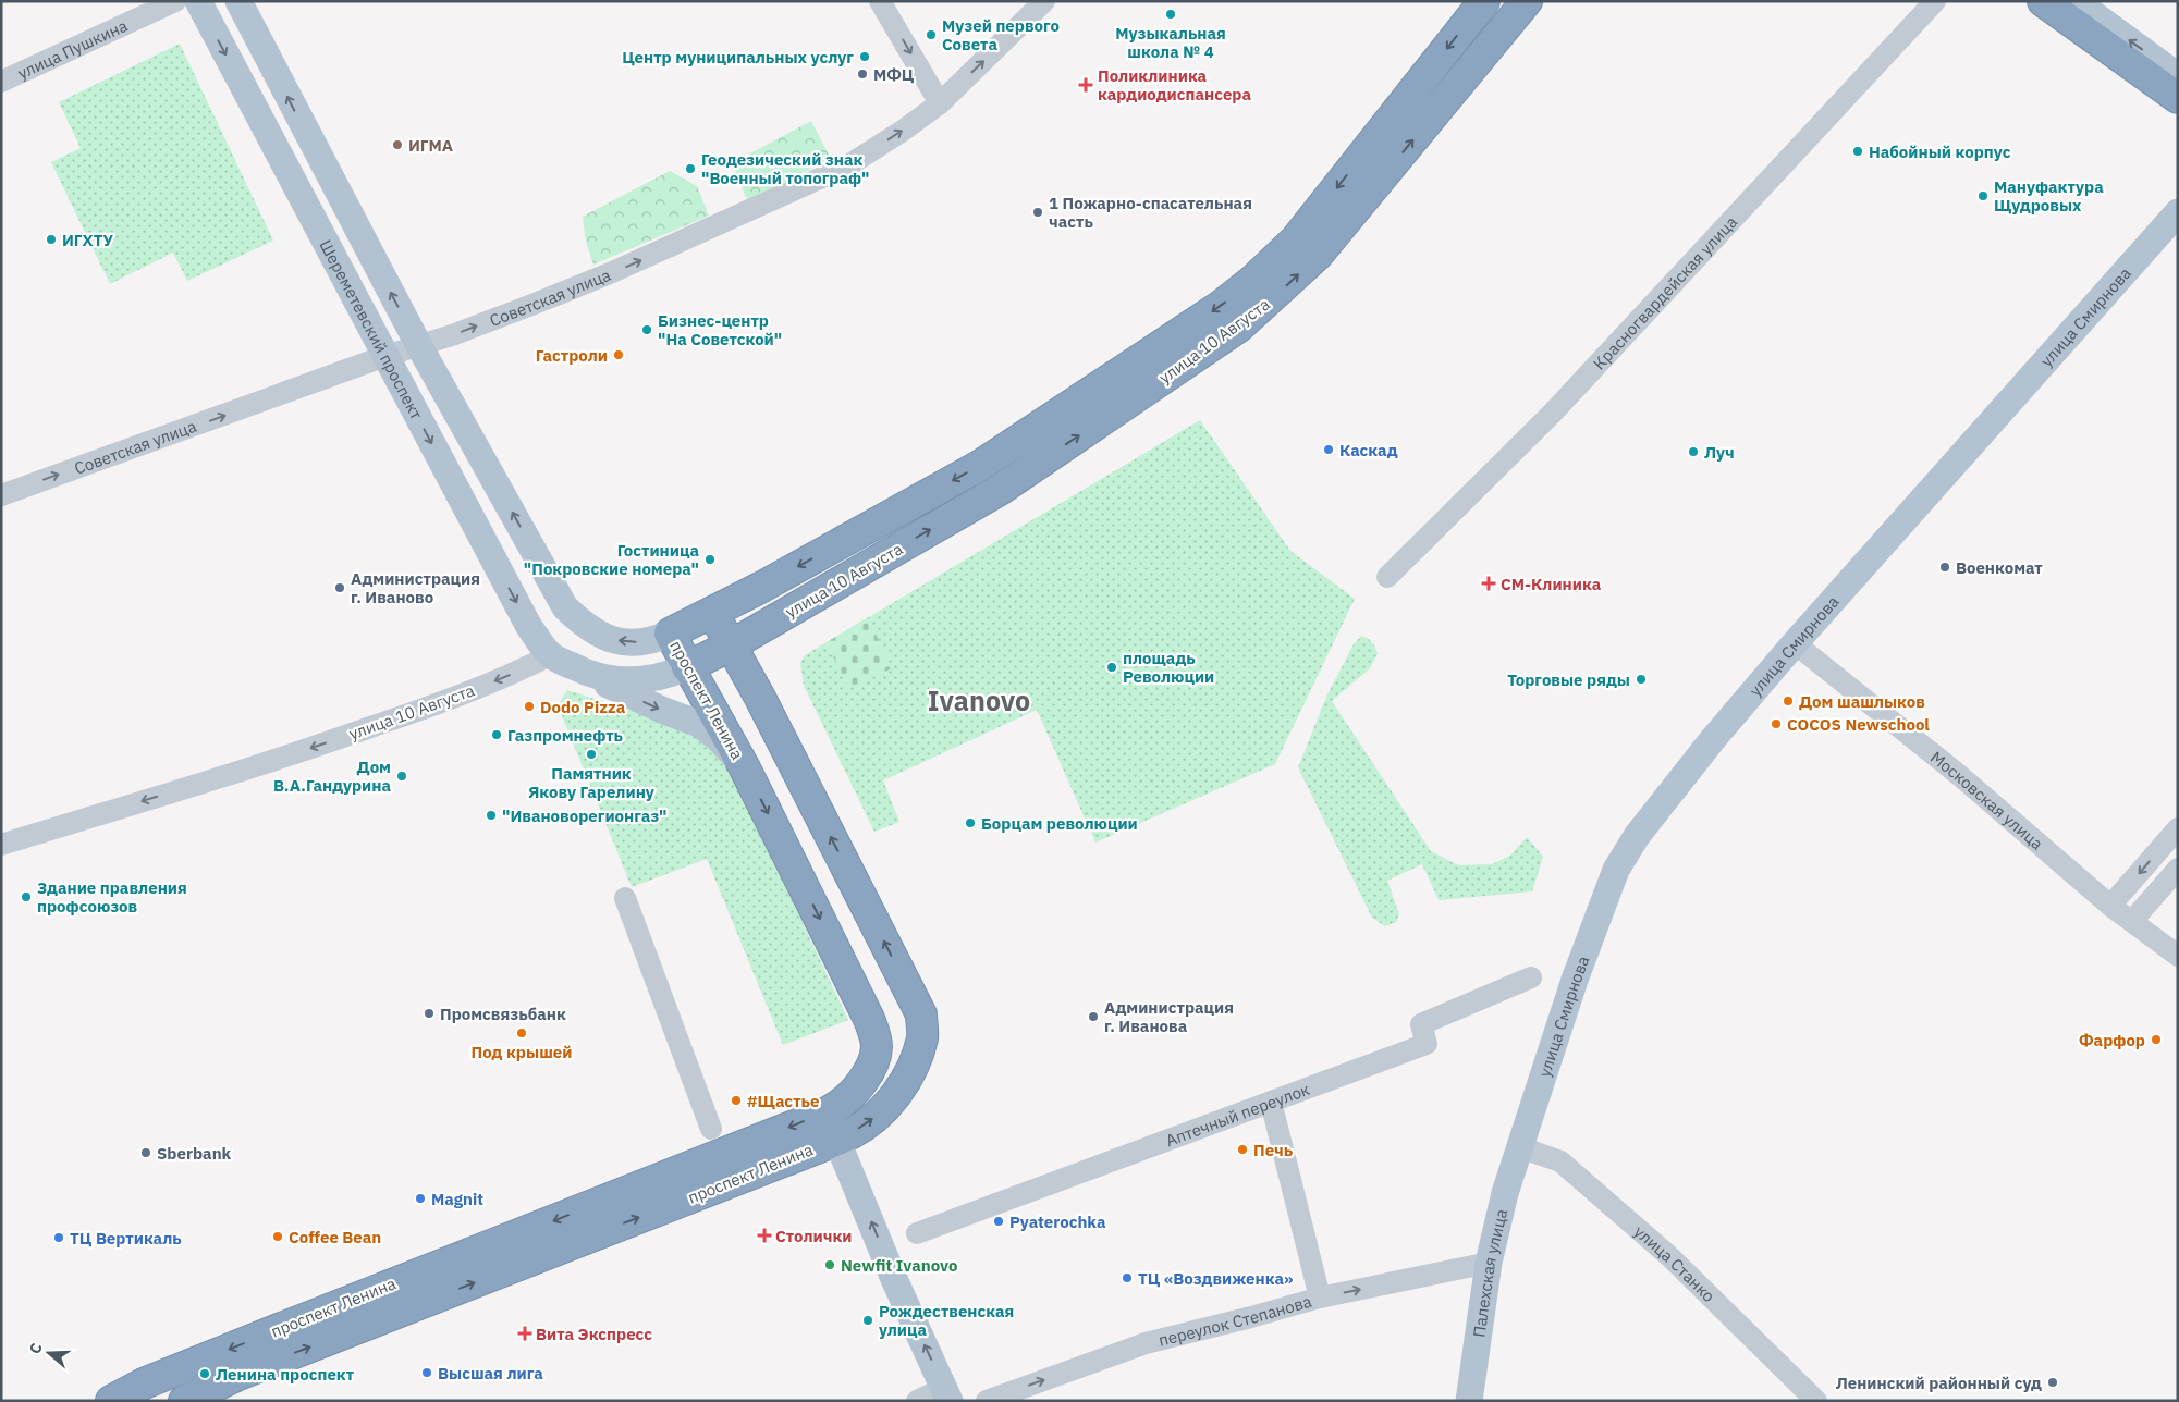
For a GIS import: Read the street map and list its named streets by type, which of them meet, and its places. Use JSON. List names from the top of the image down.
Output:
{
  "streets": {
    "highway": ["улица 10 Августа", "проспект Ленина"],
    "main road": ["улица Смирнова", "Шереметевский проспект", "Палехская улица"],
    "street": [
      "улица Пушкина",
      "Красногвардейская улица",
      "Советская улица",
      "Московская улица",
      "Аптечный переулок",
      "улица Станко",
      "переулок Степанова"
    ]
  },
  "crossings": [
    ["Советская улица", "Шереметевский проспект"],
    ["Советская улица", "улица 10 Августа"],
    ["улица Смирнова", "Московская улица"],
    ["улица Смирнова", "улица Станко"],
    ["улица Смирнова", "Палехская улица"],
    ["Шереметевский проспект", "улица 10 Августа"],
    ["улица 10 Августа", "проспект Ленина"],
    ["улица Станко", "Палехская улица"],
    ["Палехская улица", "переулок Степанова"]
  ],
  "one_way": ["Советская улица", "переулок Степанова"],
  "districts": ["Ivanovo"],
  "places": {
    "other": [
      "Музыкальная школа № 4",
      "Музей первого Совета",
      "Центр муниципальных услуг",
      "МФЦ",
      "ИГМА",
      "Набойный корпус",
      "Геодезический знак \"Военный топограф\"",
      "Мануфактура Щудровых",
      "1 Пожарно-спасательная часть",
      "ИГХТУ",
      "Бизнес-центр \"На Советской\"",
      "Гастроли",
      "Каскад",
      "Луч",
      "Гостиница \"Покровские номера\"",
      "Военкомат",
      "Администрация г. Иваново",
      "площадь Революции",
      "Торговые ряды",
      "Дом шашлыков",
      "Dodo Pizza",
      "COCOS Newschool",
      "Газпромнефть",
      "Памятник Якову Гарелину",
      "Дом В.А.Гандурина",
      "\"Ивановорегионгаз\"",
      "Борцам революции",
      "Здание правления профсоюзов",
      "Промсвязьбанк",
      "Администрация г. Иванова",
      "Под крышей",
      "Фарфор",
      "#Щастье",
      "Печь",
      "Sberbank",
      "Magnit",
      "Pyaterochka",
      "Coffee Bean",
      "ТЦ Вертикаль",
      "Newfit Ivanovo",
      "ТЦ «Воздвиженка»",
      "Рождественская улица",
      "Высшая лига",
      "Ленина проспект",
      "Ленинский районный суд"
    ],
    "health": [
      "Поликлиника кардиодиспансера",
      "СМ-Клиника",
      "Столички",
      "Вита Экспресс"
    ]
  },
  "north": "left"
}
